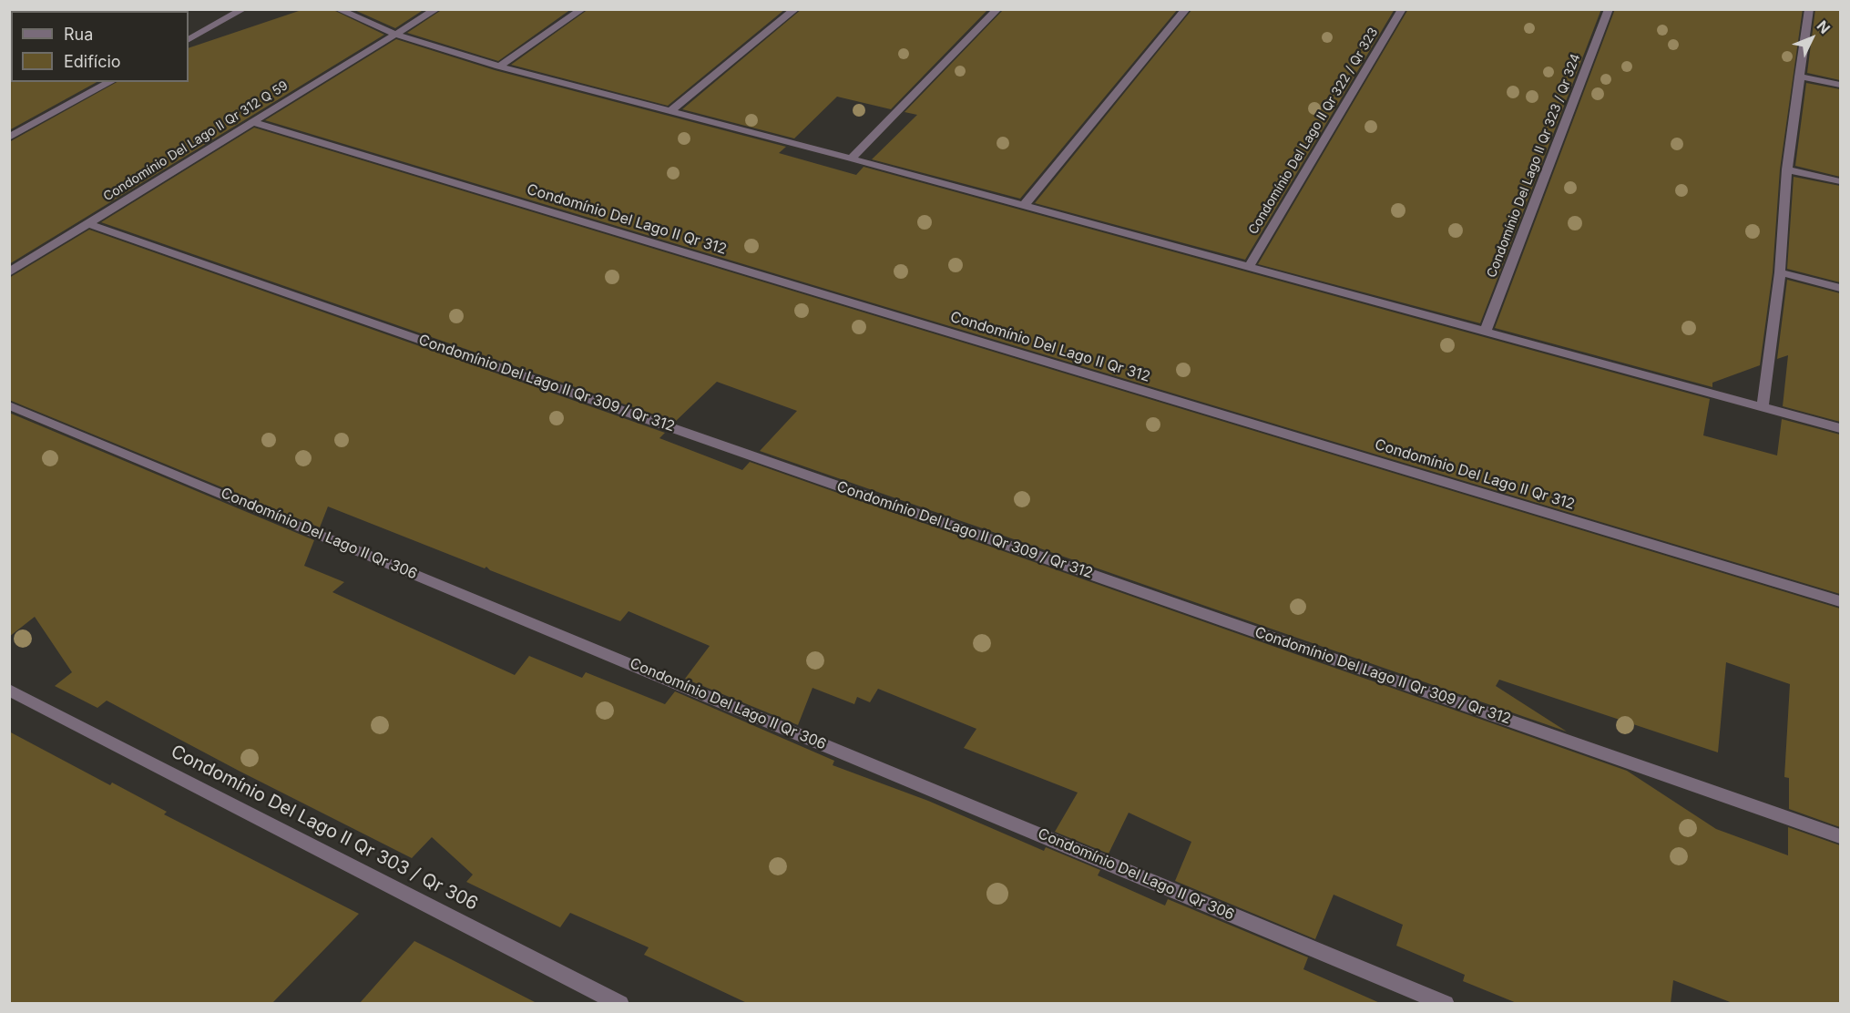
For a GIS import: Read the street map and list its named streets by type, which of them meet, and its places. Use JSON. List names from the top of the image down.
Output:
{
  "streets": {
    "street": [
      "Condomínio Del Lago II Qr 322 / Qr 323",
      "Condomínio Del Lago II Qr 312 Q 59",
      "Condomínio Del Lago II Qr 323 / Qr 324",
      "Condomínio Del Lago II Qr 312",
      "Condomínio Del Lago II Qr 309 / Qr 312",
      "Condomínio Del Lago II Qr 306",
      "Condomínio Del Lago II Qr 303 / Qr 306"
    ]
  },
  "crossings": [
    ["Condomínio Del Lago II Qr 312 Q 59", "Condomínio Del Lago II Qr 312"],
    ["Condomínio Del Lago II Qr 312 Q 59", "Condomínio Del Lago II Qr 309 / Qr 312"]
  ],
  "legend": ["Rua", "Edifício"],
  "north": "top right"
}
